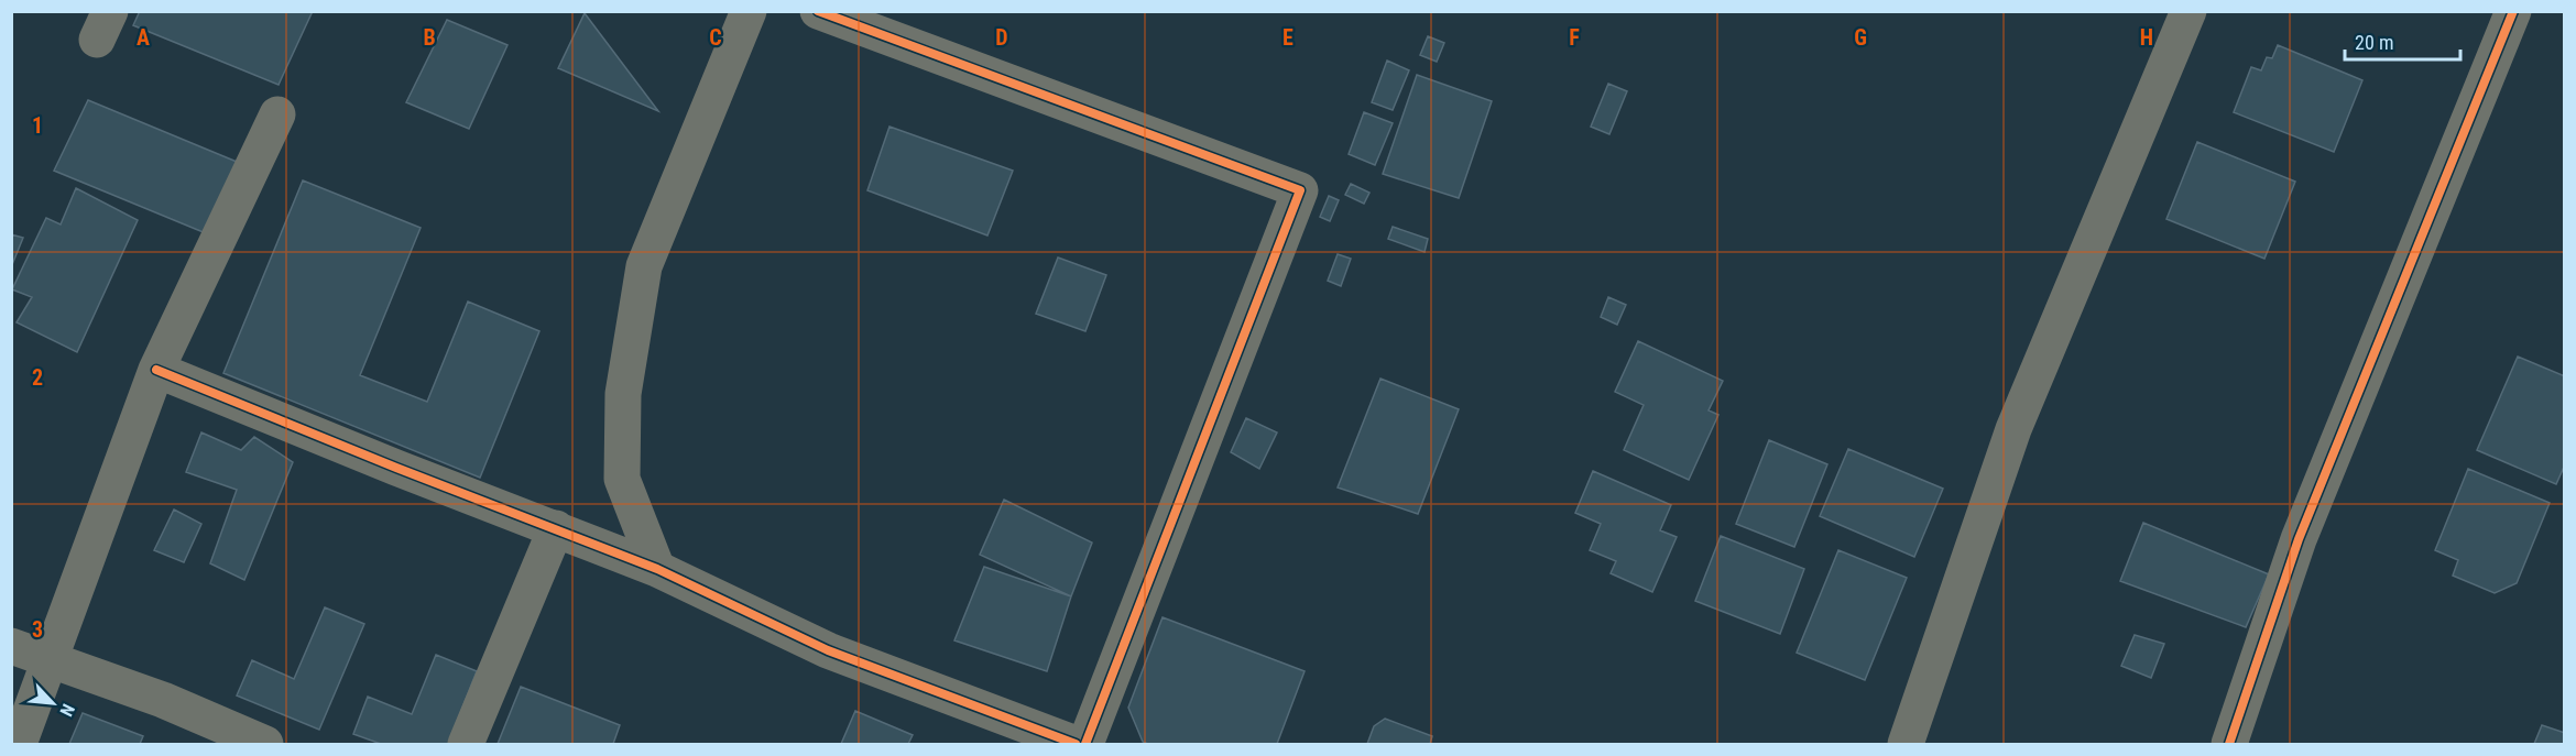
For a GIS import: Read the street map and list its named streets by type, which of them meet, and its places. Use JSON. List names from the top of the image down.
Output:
{
  "scale_bar": "20 m",
  "north": "bottom right",
  "grid": {
    "columns": [
      "A",
      "B",
      "C",
      "D",
      "E",
      "F",
      "G",
      "H"
    ],
    "rows": ["1", "2", "3"]
  }
}
